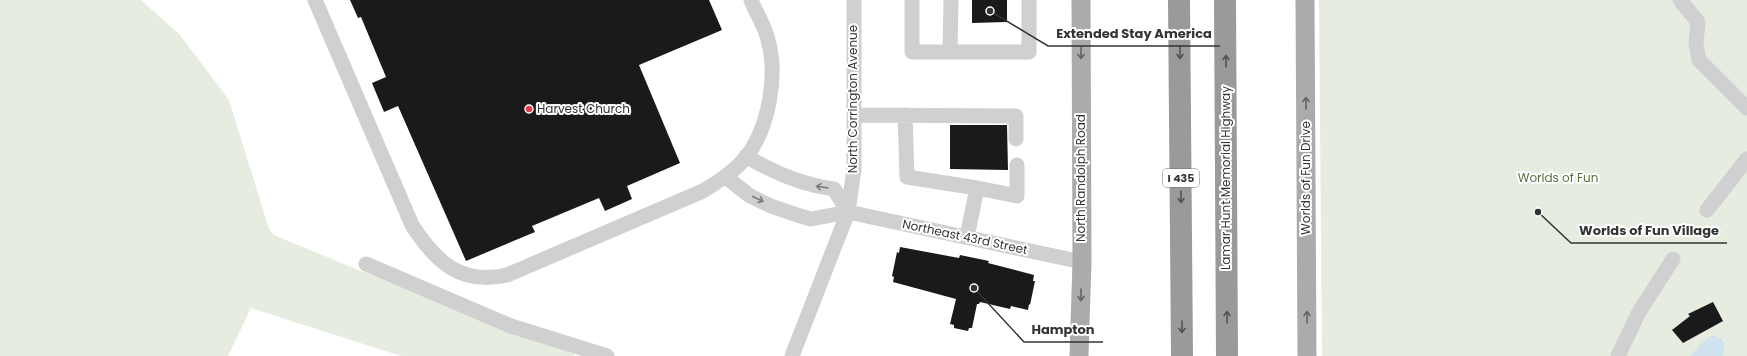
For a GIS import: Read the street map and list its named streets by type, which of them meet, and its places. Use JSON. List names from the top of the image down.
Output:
{
  "streets": {
    "highway": ["I 435", "Lamar Hunt Memorial Highway"],
    "main road": ["North Randolph Road", "Worlds of Fun Drive"],
    "street": ["North Corrington Avenue", "Northeast 43rd Street"]
  },
  "crossings": [
    ["North Corrington Avenue", "Northeast 43rd Street"],
    ["North Randolph Road", "Northeast 43rd Street"]
  ],
  "one_way": ["North Randolph Road", "Worlds of Fun Drive"],
  "parks": ["Worlds of Fun"],
  "places": [
    "Extended Stay America",
    "Harvest Church",
    "Worlds of Fun Village",
    "Hampton"
  ]
}
